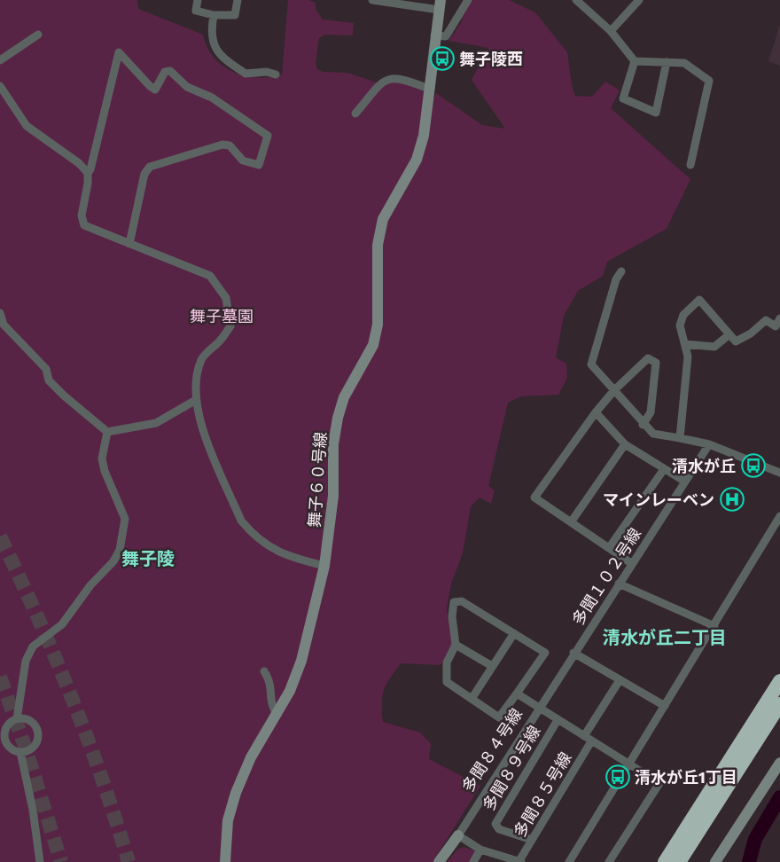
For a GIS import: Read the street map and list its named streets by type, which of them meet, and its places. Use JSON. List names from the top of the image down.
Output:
{
  "streets": {
    "street": [
      "舞子６０号線",
      "多聞１０２号線",
      "多聞８４号線",
      "多聞８９号線",
      "多聞８５号線"
    ]
  },
  "crossings": [
    ["多聞１０２号線", "多聞８４号線"],
    ["多聞８４号線", "多聞８９号線"],
    ["多聞８４号線", "多聞８５号線"],
    ["多聞８９号線", "多聞８５号線"]
  ],
  "districts": ["舞子陵", "清水が丘二丁目"],
  "parks": ["舞子墓園"],
  "places": {
    "bus stop": ["舞子陵西", "清水が丘", "清水が丘1丁目"],
    "hospital": ["マインレーベン"]
  }
}
